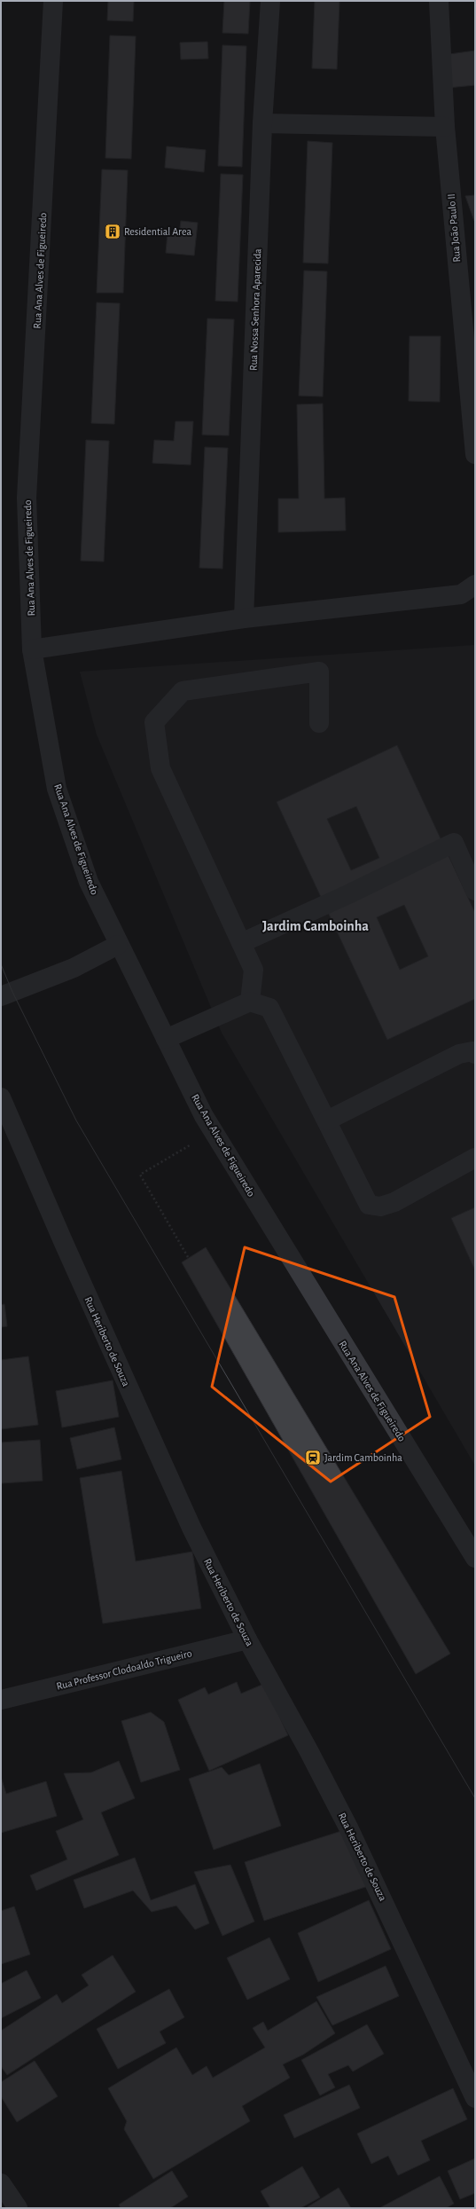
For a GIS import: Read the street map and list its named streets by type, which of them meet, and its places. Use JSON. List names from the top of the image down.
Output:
{
  "streets": {
    "street": [
      "Rua João Paulo II",
      "Rua Ana Alves de Figueiredo",
      "Rua Nossa Senhora Aparecida",
      "Rua Heriberto de Souza",
      "Rua Professor Clodoaldo Trigueiro"
    ]
  },
  "crossings": [
    ["Rua Heriberto de Souza", "Rua Professor Clodoaldo Trigueiro"]
  ],
  "districts": ["Jardim Camboinha"],
  "places": {
    "building": ["Residential Area"],
    "station": ["Jardim Camboinha"]
  }
}
